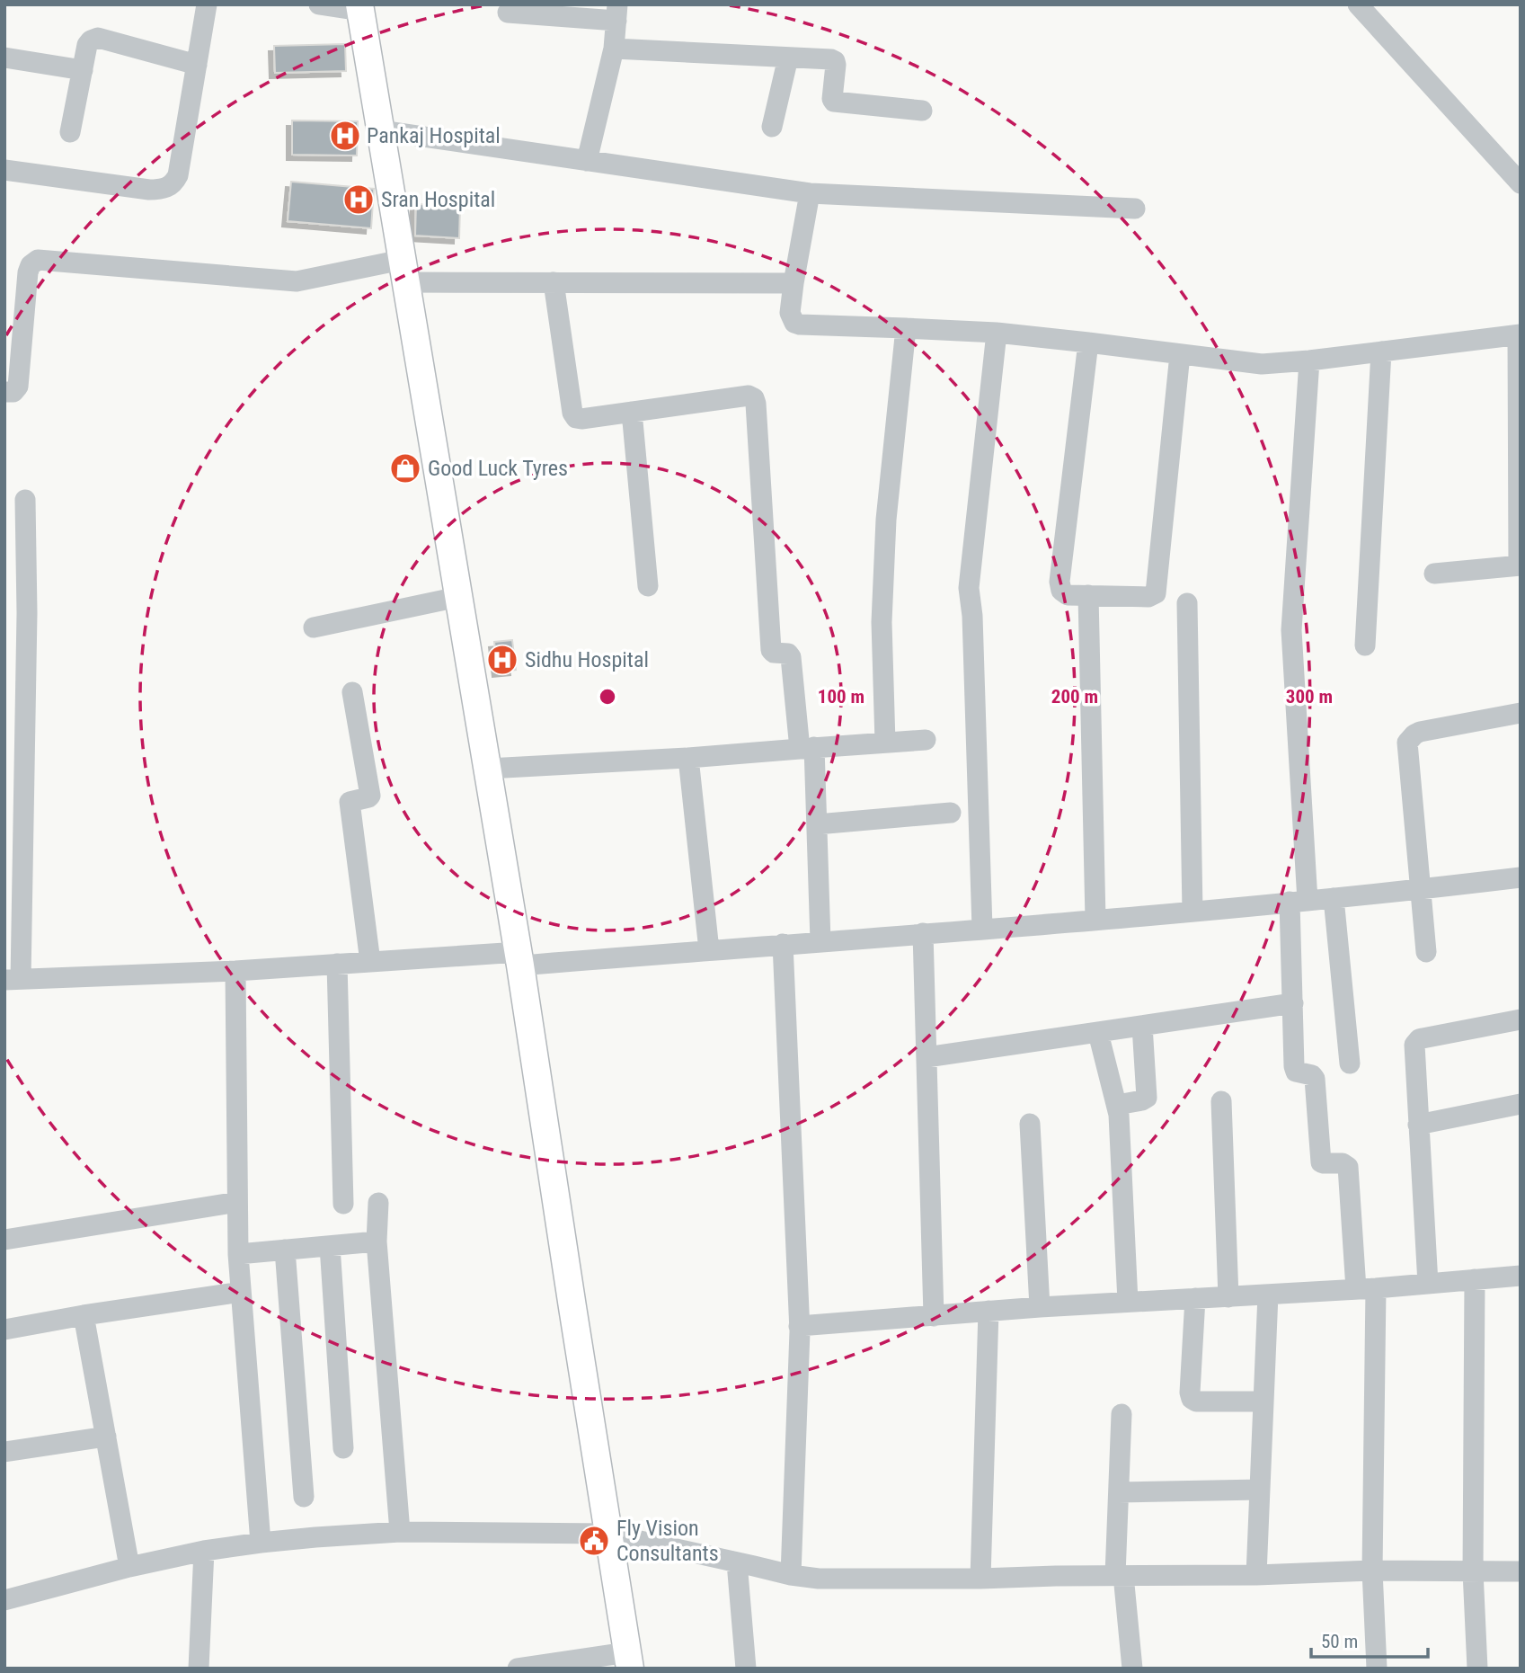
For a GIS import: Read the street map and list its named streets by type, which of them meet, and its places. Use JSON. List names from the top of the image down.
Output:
{
  "places": {
    "hospital": ["Pankaj Hospital", "Sran Hospital", "Sidhu Hospital"],
    "shop": ["Good Luck Tyres"],
    "public building": ["Fly Vision Consultants"]
  },
  "scale_bar": "50 m",
  "rings": ["100 m", "200 m", "300 m"]
}
